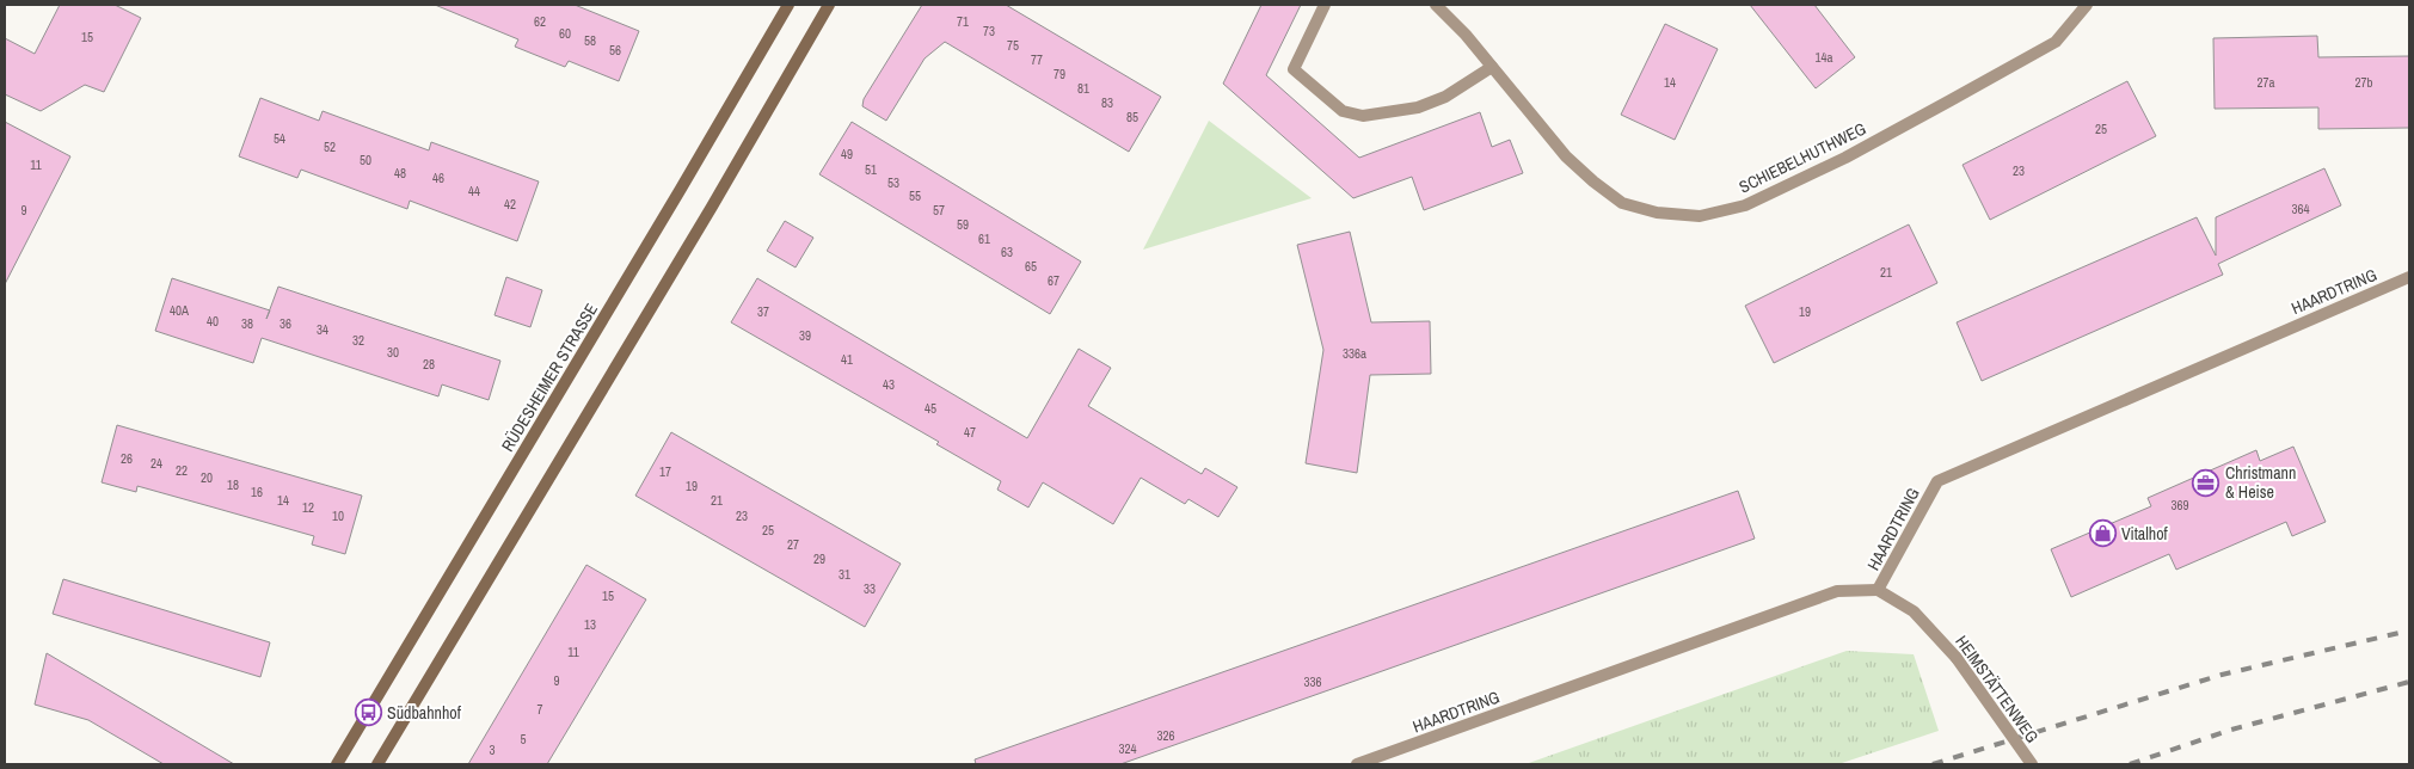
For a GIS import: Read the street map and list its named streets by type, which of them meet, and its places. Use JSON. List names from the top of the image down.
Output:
{
  "streets": {
    "main road": ["RÜDESHEIMER STRASSE"],
    "street": ["SCHIEBELHUTHWEG", "HAARDTRING", "HEIMSTÄTTENWEG"]
  },
  "crossings": [
    ["HAARDTRING", "HEIMSTÄTTENWEG"]
  ],
  "places": {
    "office": ["Christmann & Heise"],
    "shop": ["Vitalhof"],
    "bus stop": ["Südbahnhof"]
  },
  "house_numbers": [
    "62",
    "71",
    "73",
    "60",
    "15",
    "58",
    "75",
    "56",
    "14a",
    "77",
    "79",
    "14",
    "27a",
    "27b",
    "81",
    "83",
    "85",
    "25",
    "54",
    "52",
    "49",
    "50",
    "11",
    "51",
    "23",
    "48",
    "46",
    "53",
    "44",
    "55",
    "42",
    "364",
    "9",
    "57",
    "59",
    "61",
    "63",
    "65",
    "21",
    "67",
    "40A",
    "37",
    "19",
    "40",
    "38",
    "36",
    "34",
    "39",
    "32",
    "30",
    "336a",
    "41",
    "28",
    "43",
    "45",
    "47",
    "26",
    "24",
    "22",
    "17",
    "20",
    "18",
    "19",
    "16",
    "14",
    "21",
    "369",
    "12",
    "10",
    "23",
    "25",
    "27",
    "29",
    "31",
    "33",
    "15",
    "13",
    "11",
    "9",
    "336",
    "7",
    "326",
    "5",
    "324",
    "3"
  ]
}
